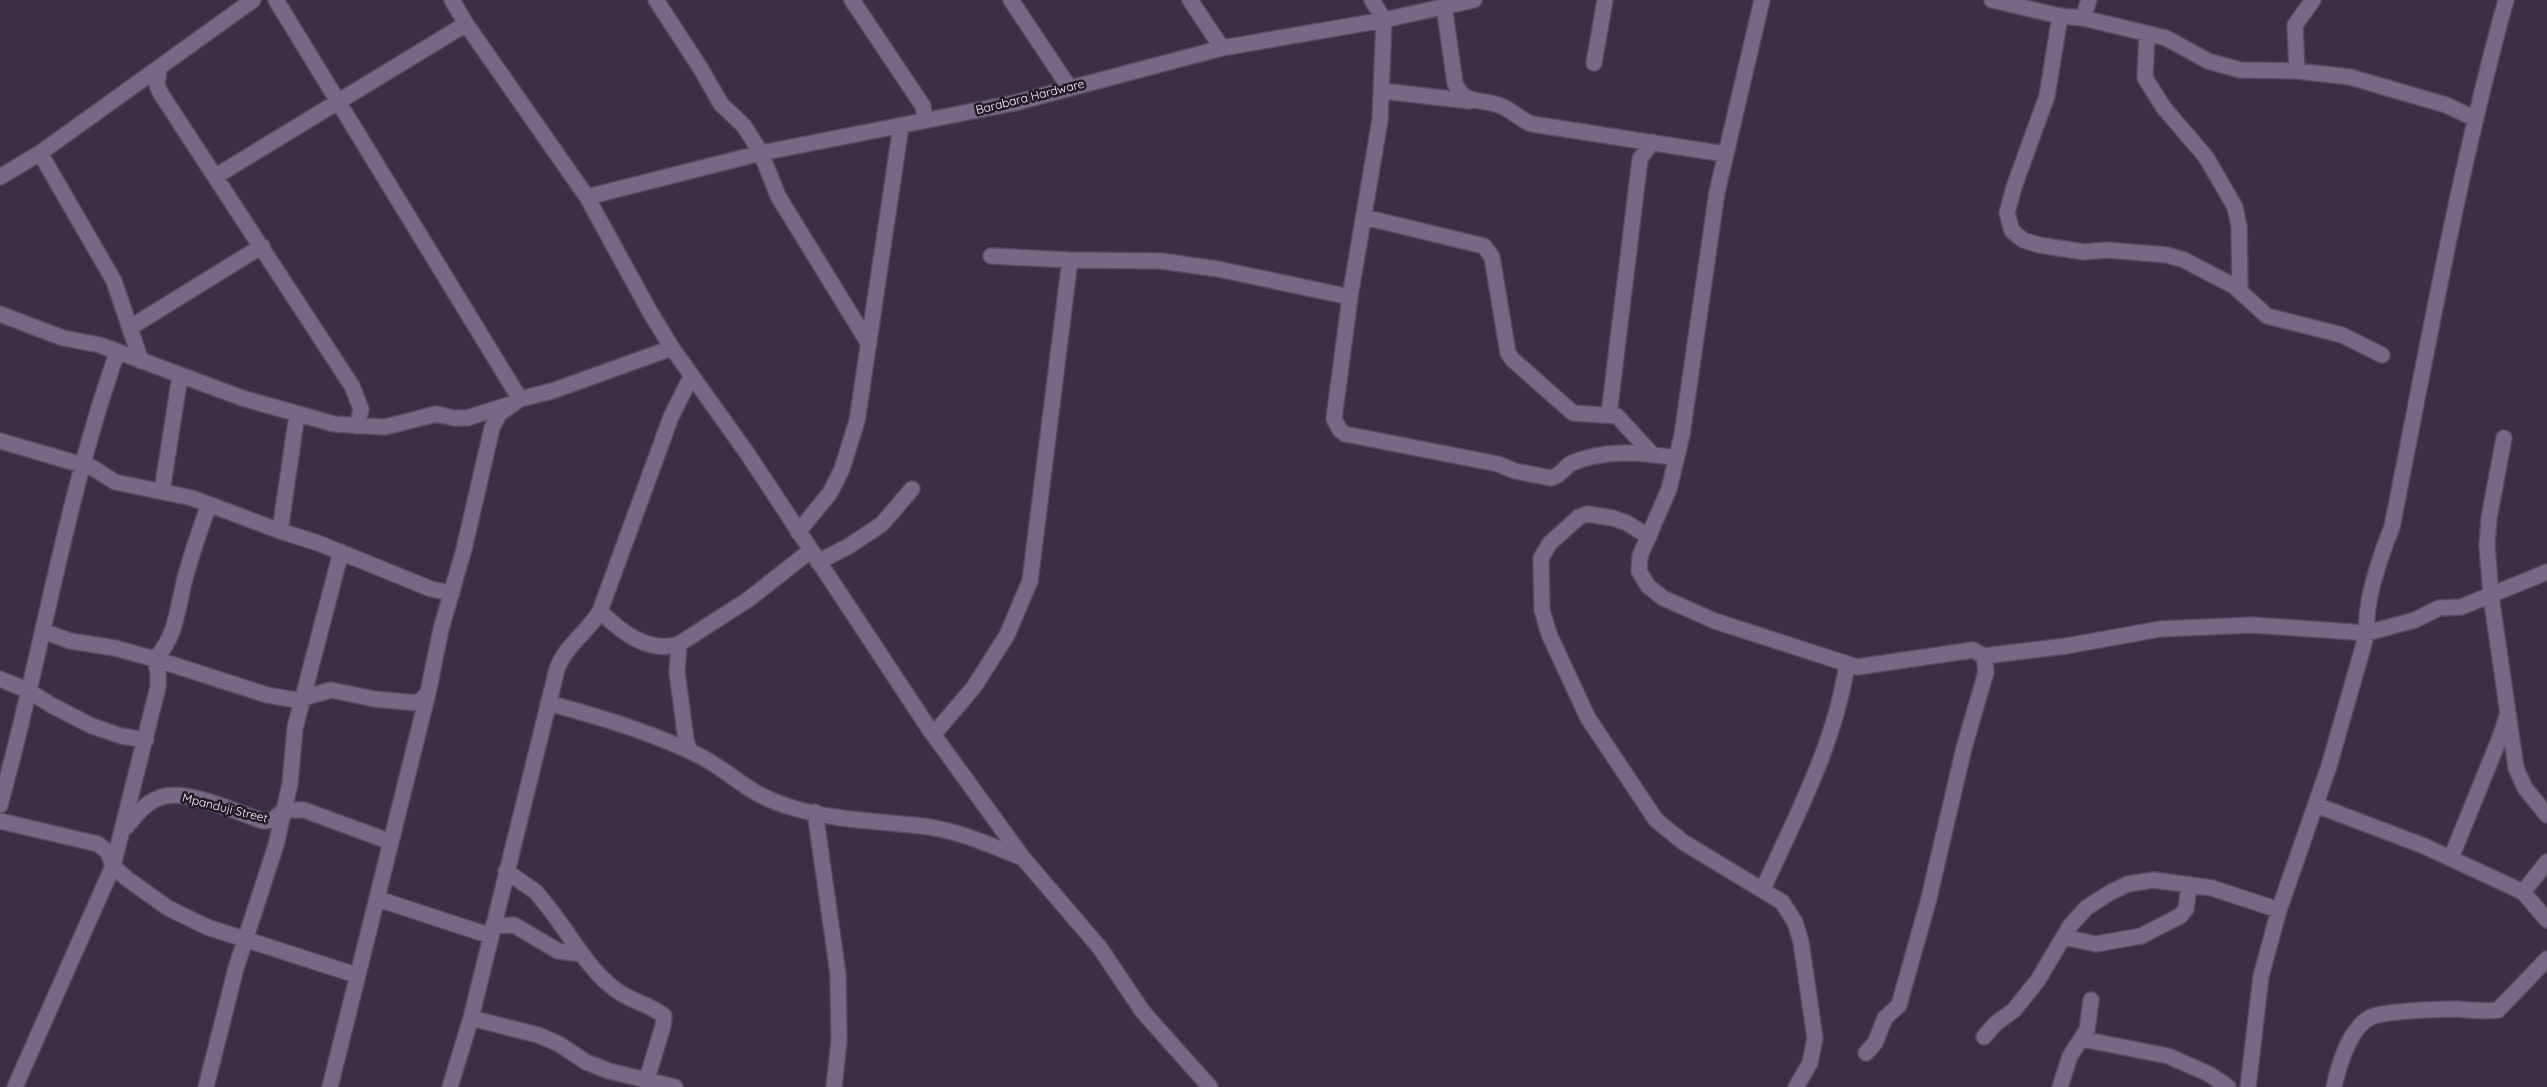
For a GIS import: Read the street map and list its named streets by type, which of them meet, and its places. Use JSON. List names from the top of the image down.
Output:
{
  "streets": {
    "street": ["Barabara Hardware", "Mpanduji Street"]
  }
}
